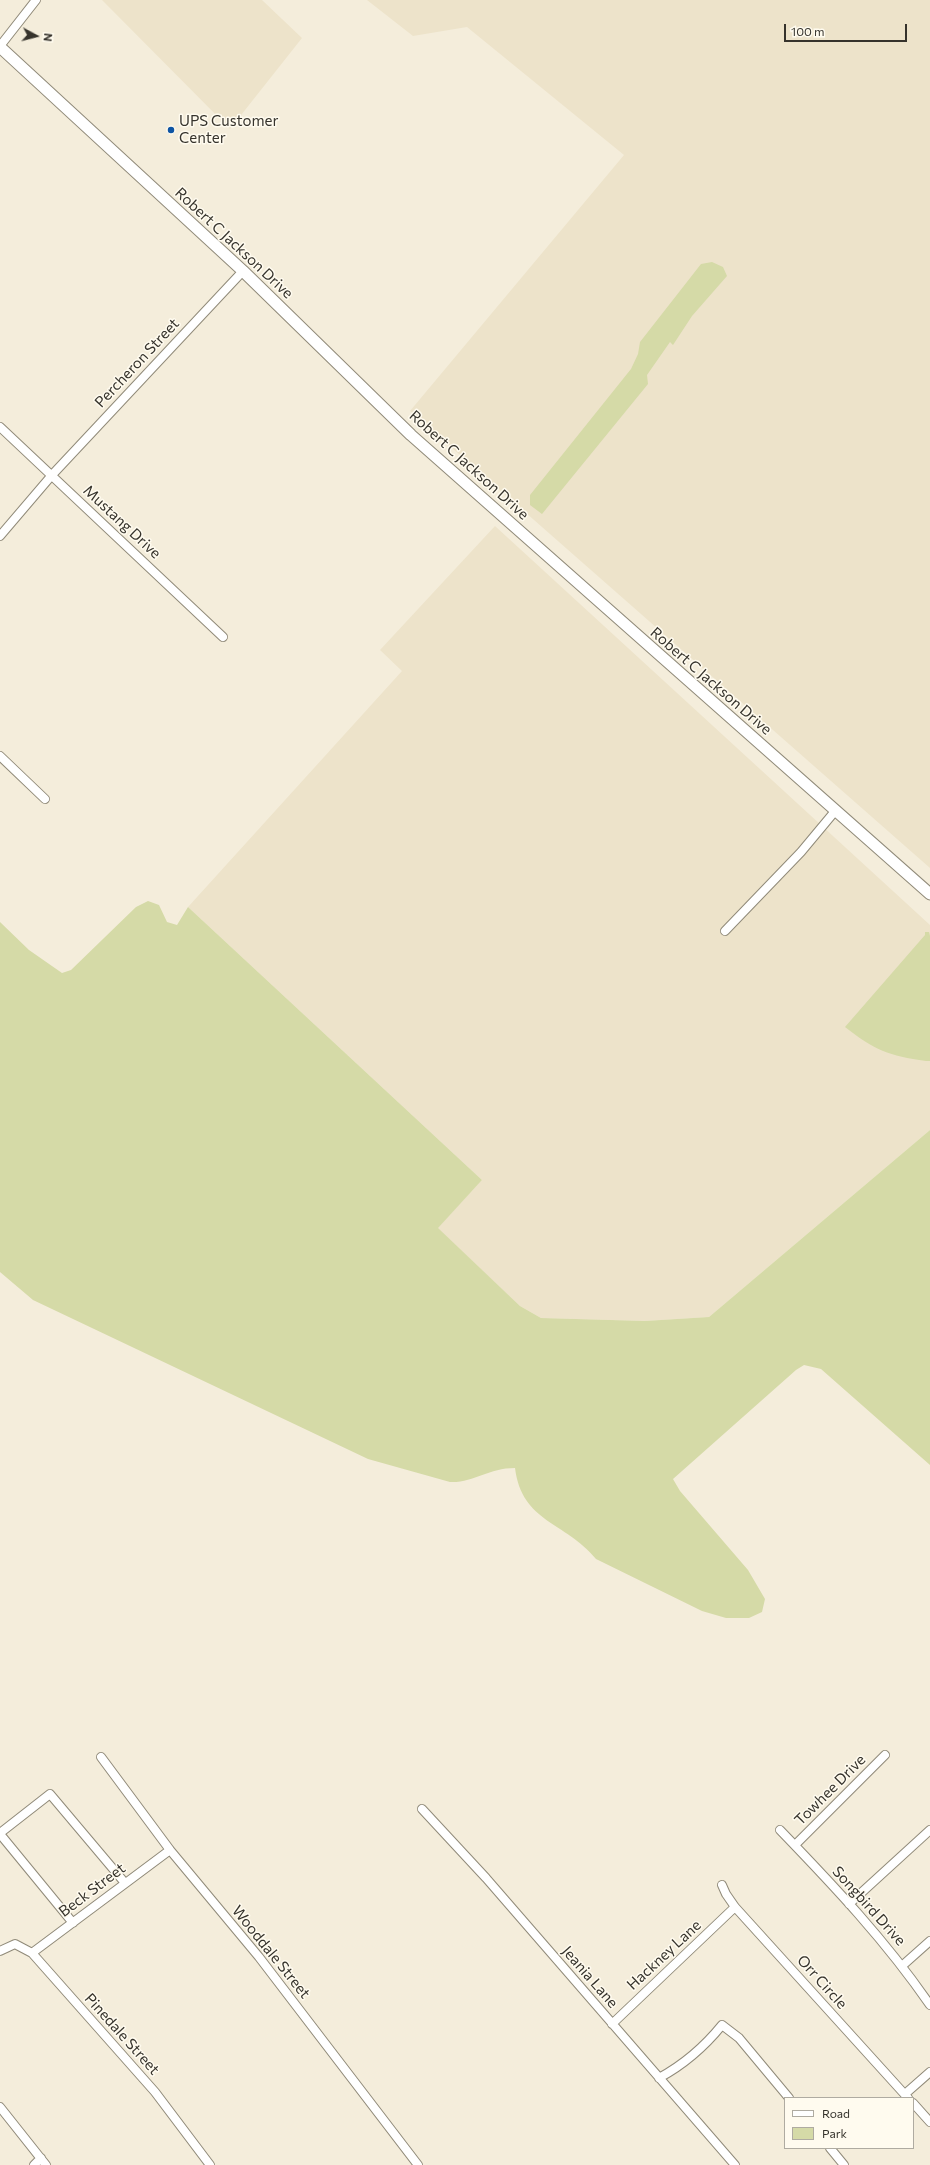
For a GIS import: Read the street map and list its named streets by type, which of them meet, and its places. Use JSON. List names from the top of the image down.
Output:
{
  "streets": {
    "main road": ["Robert C Jackson Drive"],
    "street": [
      "Percheron Street",
      "Mustang Drive",
      "Towhee Drive",
      "Beck Street",
      "Songbird Drive",
      "Wooddale Street",
      "Hackney Lane",
      "Jeania Lane",
      "Orr Circle",
      "Pinedale Street"
    ]
  },
  "crossings": [
    ["Robert C Jackson Drive", "Percheron Street"],
    ["Percheron Street", "Mustang Drive"],
    ["Towhee Drive", "Songbird Drive"],
    ["Beck Street", "Wooddale Street"],
    ["Beck Street", "Pinedale Street"],
    ["Hackney Lane", "Jeania Lane"],
    ["Hackney Lane", "Orr Circle"]
  ],
  "places": ["UPS Customer Center"],
  "legend": ["Road", "Park"],
  "scale_bar": "100 m",
  "north": "right"
}
